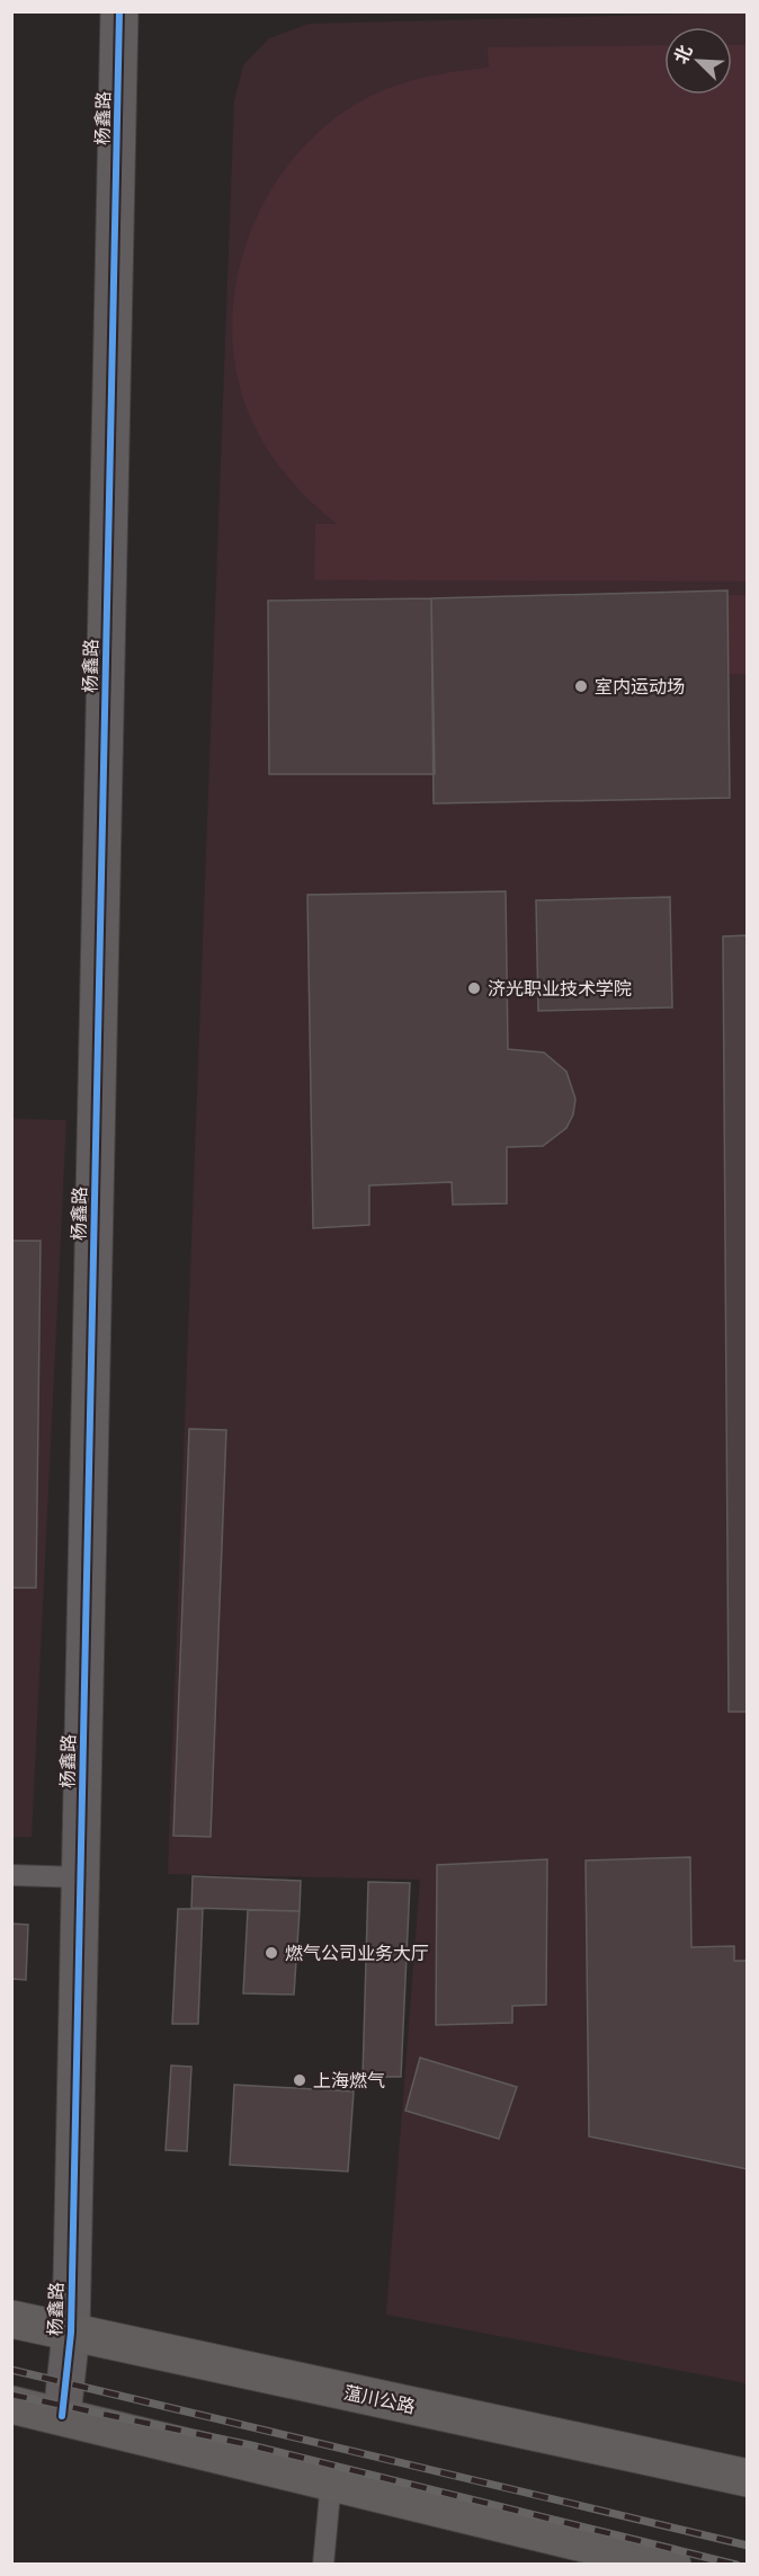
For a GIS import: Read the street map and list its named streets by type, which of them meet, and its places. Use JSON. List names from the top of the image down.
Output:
{
  "streets": {
    "main road": ["蕰川公路"],
    "street": ["杨鑫路"]
  },
  "crossings": [
    ["杨鑫路", "蕰川公路"]
  ],
  "places": [
    "室内运动场",
    "济光职业技术学院",
    "燃气公司业务大厅",
    "上海燃气"
  ],
  "north": "top left"
}
